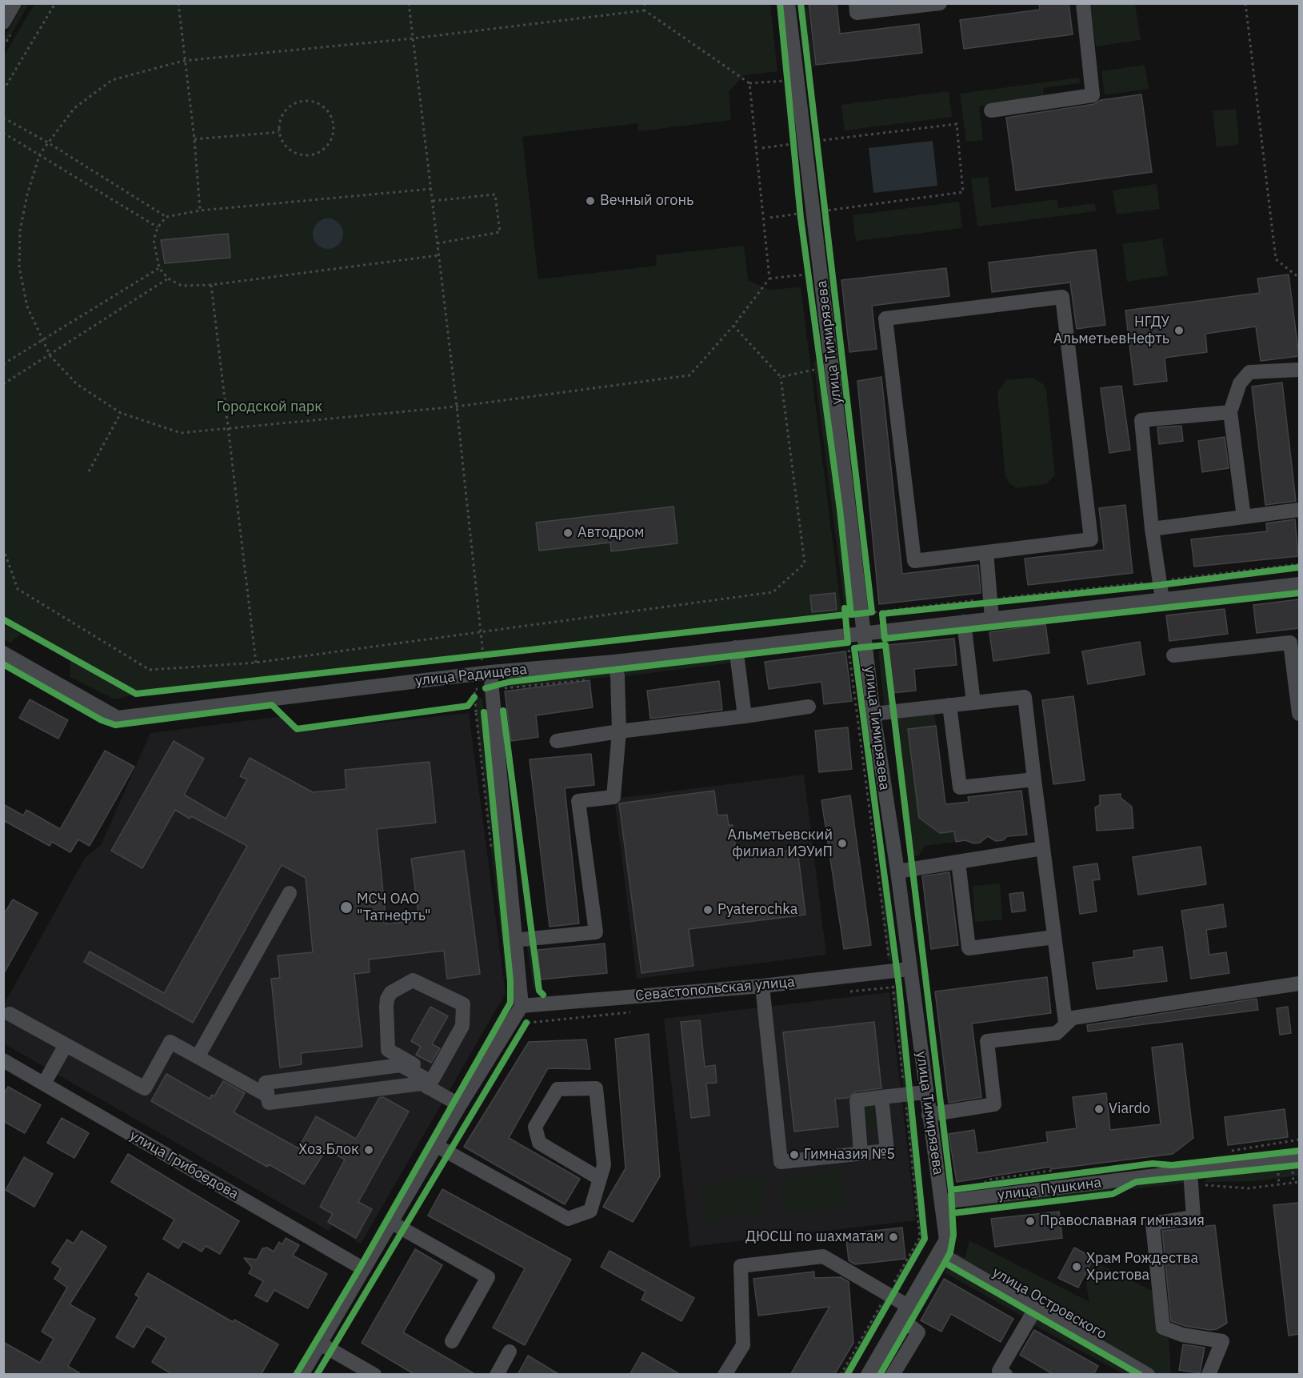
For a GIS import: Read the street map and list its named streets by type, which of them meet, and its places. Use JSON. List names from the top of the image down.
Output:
{
  "streets": {
    "street": [
      "улица Тимирязева",
      "улица Радищева",
      "Севастопольская улица",
      "улица Грибоедова",
      "улица Пушкина",
      "улица Островского"
    ]
  },
  "crossings": [
    ["улица Тимирязева", "улица Радищева"],
    ["улица Тимирязева", "Севастопольская улица"],
    ["улица Тимирязева", "улица Пушкина"],
    ["улица Тимирязева", "улица Островского"]
  ],
  "parks": ["Городской парк"],
  "places": [
    "Вечный огонь",
    "НГДУ АльметьевНефть",
    "Автодром",
    "Альметьевский филиал ИЭУиП",
    "МСЧ ОАО \"Татнефть\"",
    "Pyaterochka",
    "Viardo",
    "Хоз.Блок",
    "Гимназия №5",
    "Православная гимназия",
    "ДЮСШ по шахматам",
    "Храм Рождества Христова"
  ]
}
